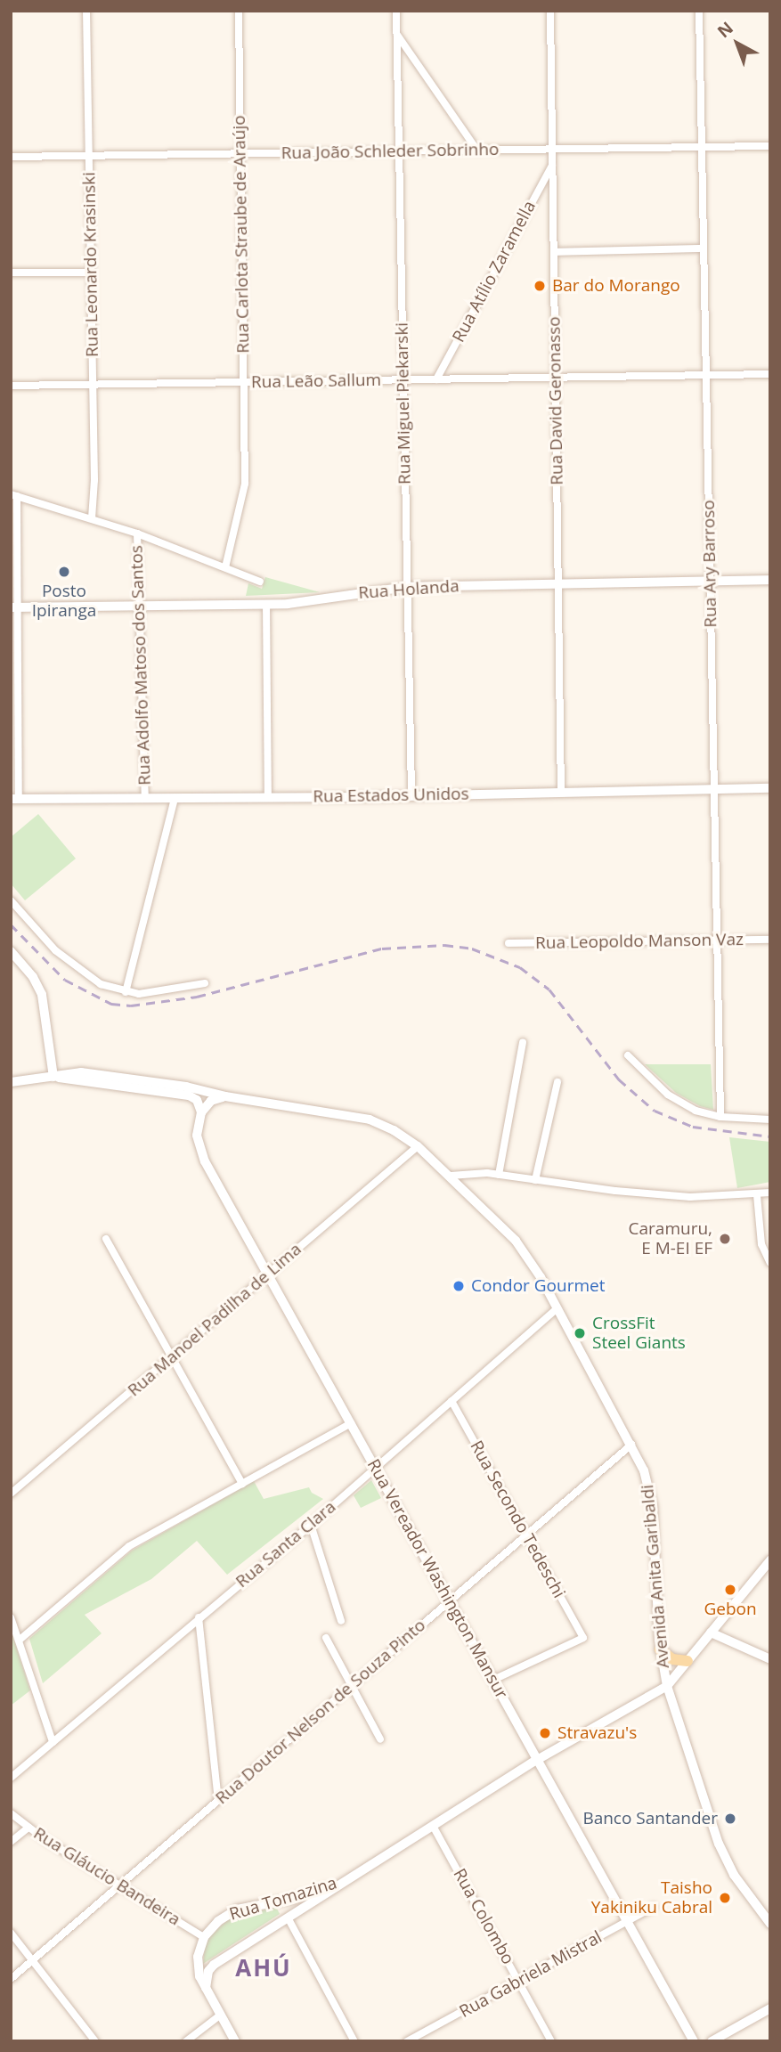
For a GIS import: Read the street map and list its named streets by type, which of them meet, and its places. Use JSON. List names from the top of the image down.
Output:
{
  "streets": {
    "main road": [
      "Rua Holanda",
      "Rua Estados Unidos",
      "Avenida Anita Garibaldi",
      "Rua Vereador Washington Mansur",
      "Rua Tomazina"
    ],
    "street": [
      "Rua João Schleder Sobrinho",
      "Rua Carlota Straube de Araújo",
      "Rua Leonardo Krasinski",
      "Rua Atílio Zaramella",
      "Rua Leão Sallum",
      "Rua David Geronasso",
      "Rua Miguel Piekarski",
      "Rua Ary Barroso",
      "Rua Adolfo Matoso dos Santos",
      "Rua Leopoldo Manson Vaz",
      "Rua Manoel Padilha de Lima",
      "Rua Secondo Tedeschi",
      "Rua Santa Clara",
      "Rua Doutor Nelson de Souza Pinto",
      "Rua Gláucio Bandeira",
      "Rua Colombo",
      "Rua Gabriela Mistral"
    ]
  },
  "crossings": [
    ["Rua João Schleder Sobrinho", "Rua Carlota Straube de Araújo"],
    ["Rua João Schleder Sobrinho", "Rua Leonardo Krasinski"],
    ["Rua João Schleder Sobrinho", "Rua David Geronasso"],
    ["Rua João Schleder Sobrinho", "Rua Miguel Piekarski"],
    ["Rua João Schleder Sobrinho", "Rua Ary Barroso"],
    ["Rua Carlota Straube de Araújo", "Rua Leão Sallum"],
    ["Rua Leonardo Krasinski", "Rua Leão Sallum"],
    ["Rua Atílio Zaramella", "Rua Leão Sallum"],
    ["Rua Atílio Zaramella", "Rua David Geronasso"],
    ["Rua Leão Sallum", "Rua David Geronasso"],
    ["Rua Leão Sallum", "Rua Miguel Piekarski"],
    ["Rua Leão Sallum", "Rua Ary Barroso"],
    ["Rua David Geronasso", "Rua Holanda"],
    ["Rua David Geronasso", "Rua Estados Unidos"],
    ["Rua Miguel Piekarski", "Rua Holanda"],
    ["Rua Miguel Piekarski", "Rua Estados Unidos"],
    ["Rua Ary Barroso", "Rua Holanda"],
    ["Rua Ary Barroso", "Rua Estados Unidos"],
    ["Rua Ary Barroso", "Rua Leopoldo Manson Vaz"],
    ["Rua Holanda", "Rua Adolfo Matoso dos Santos"],
    ["Rua Adolfo Matoso dos Santos", "Rua Estados Unidos"],
    ["Rua Manoel Padilha de Lima", "Avenida Anita Garibaldi"],
    ["Rua Manoel Padilha de Lima", "Rua Vereador Washington Mansur"],
    ["Rua Secondo Tedeschi", "Rua Santa Clara"],
    ["Rua Secondo Tedeschi", "Rua Vereador Washington Mansur"],
    ["Rua Secondo Tedeschi", "Rua Doutor Nelson de Souza Pinto"],
    ["Rua Santa Clara", "Avenida Anita Garibaldi"],
    ["Rua Santa Clara", "Rua Vereador Washington Mansur"],
    ["Avenida Anita Garibaldi", "Rua Vereador Washington Mansur"],
    ["Avenida Anita Garibaldi", "Rua Doutor Nelson de Souza Pinto"],
    ["Avenida Anita Garibaldi", "Rua Tomazina"],
    ["Rua Vereador Washington Mansur", "Rua Doutor Nelson de Souza Pinto"],
    ["Rua Vereador Washington Mansur", "Rua Tomazina"],
    ["Rua Vereador Washington Mansur", "Rua Gabriela Mistral"],
    ["Rua Doutor Nelson de Souza Pinto", "Rua Gláucio Bandeira"],
    ["Rua Gláucio Bandeira", "Rua Tomazina"],
    ["Rua Tomazina", "Rua Colombo"],
    ["Rua Colombo", "Rua Gabriela Mistral"]
  ],
  "districts": ["AHÚ"],
  "places": [
    "Bar do Morango",
    "Posto Ipiranga",
    "Caramuru, E M-EI EF",
    "Condor Gourmet",
    "CrossFit Steel Giants",
    "Gebon",
    "Stravazu's",
    "Banco Santander",
    "Taisho Yakiniku Cabral"
  ],
  "north": "top left"
}
